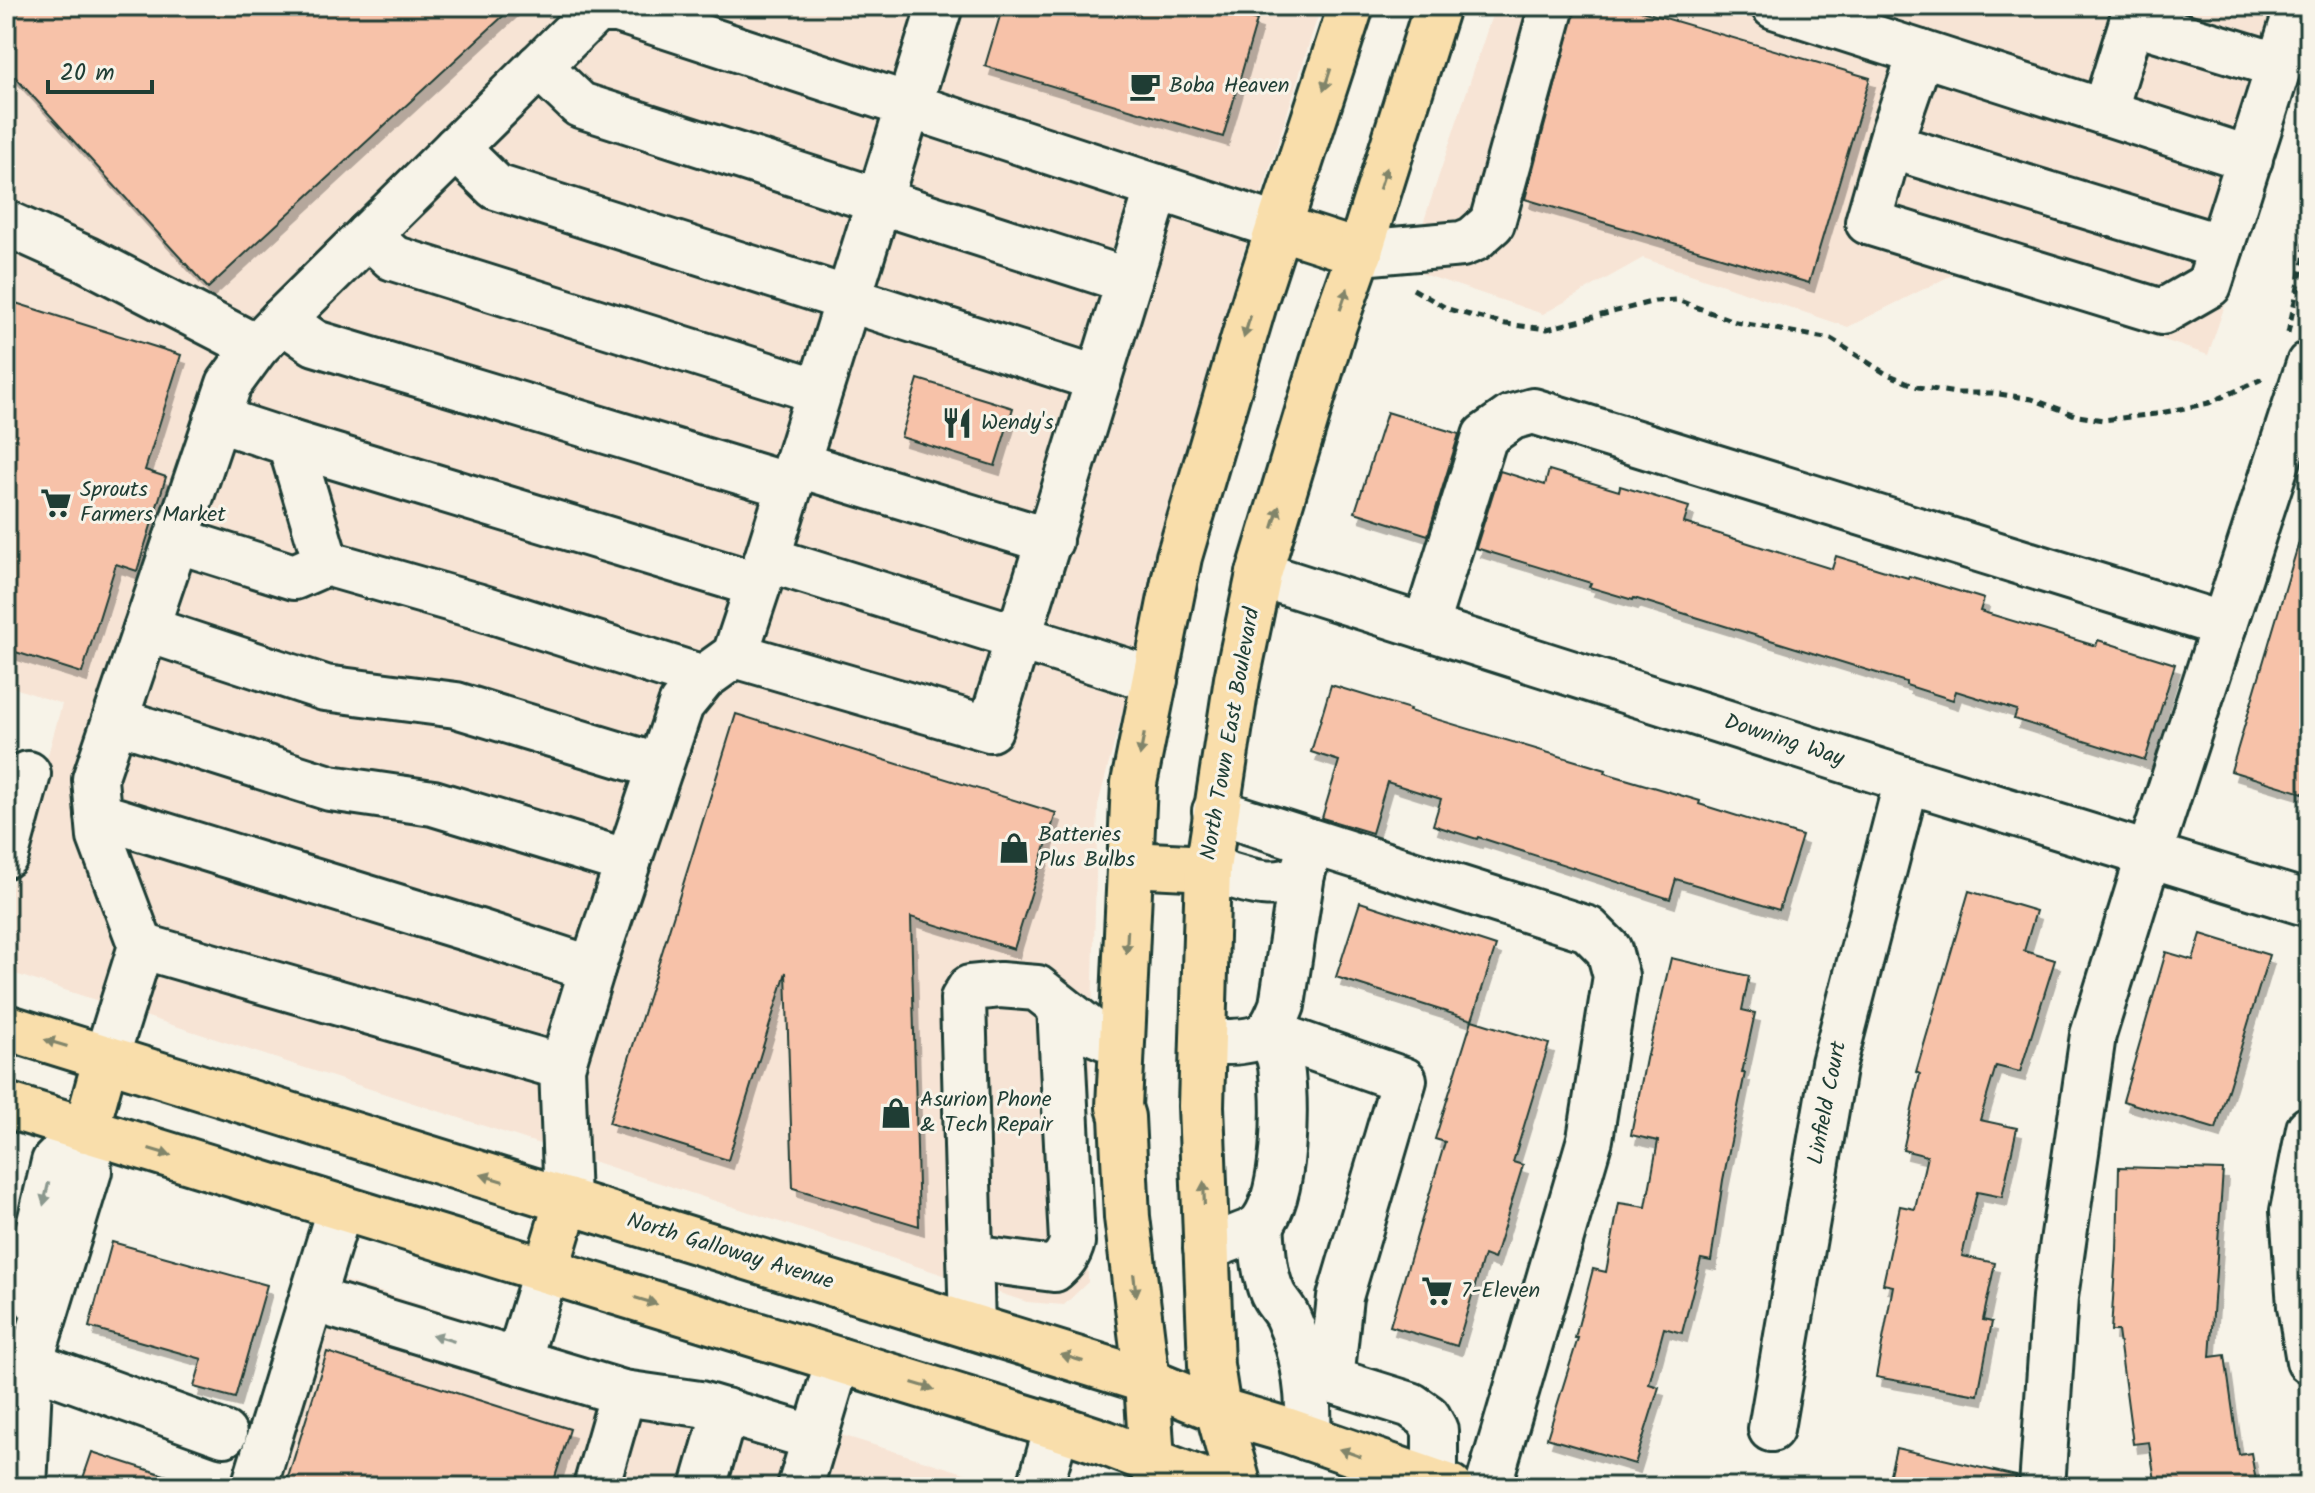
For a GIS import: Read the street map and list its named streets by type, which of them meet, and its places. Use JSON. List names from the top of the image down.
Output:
{
  "streets": {
    "main road": ["North Town East Boulevard", "North Galloway Avenue"],
    "street": ["Downing Way", "Linfield Court"]
  },
  "crossings": [
    ["North Town East Boulevard", "Downing Way"],
    ["North Town East Boulevard", "North Galloway Avenue"],
    ["Downing Way", "Linfield Court"]
  ],
  "places": {
    "cafe": ["Boba Heaven"],
    "restaurant": ["Wendy's"],
    "supermarket": ["Sprouts Farmers Market", "7-Eleven"],
    "shop": ["Batteries Plus Bulbs", "Asurion Phone & Tech Repair"]
  },
  "scale_bar": "20 m"
}
